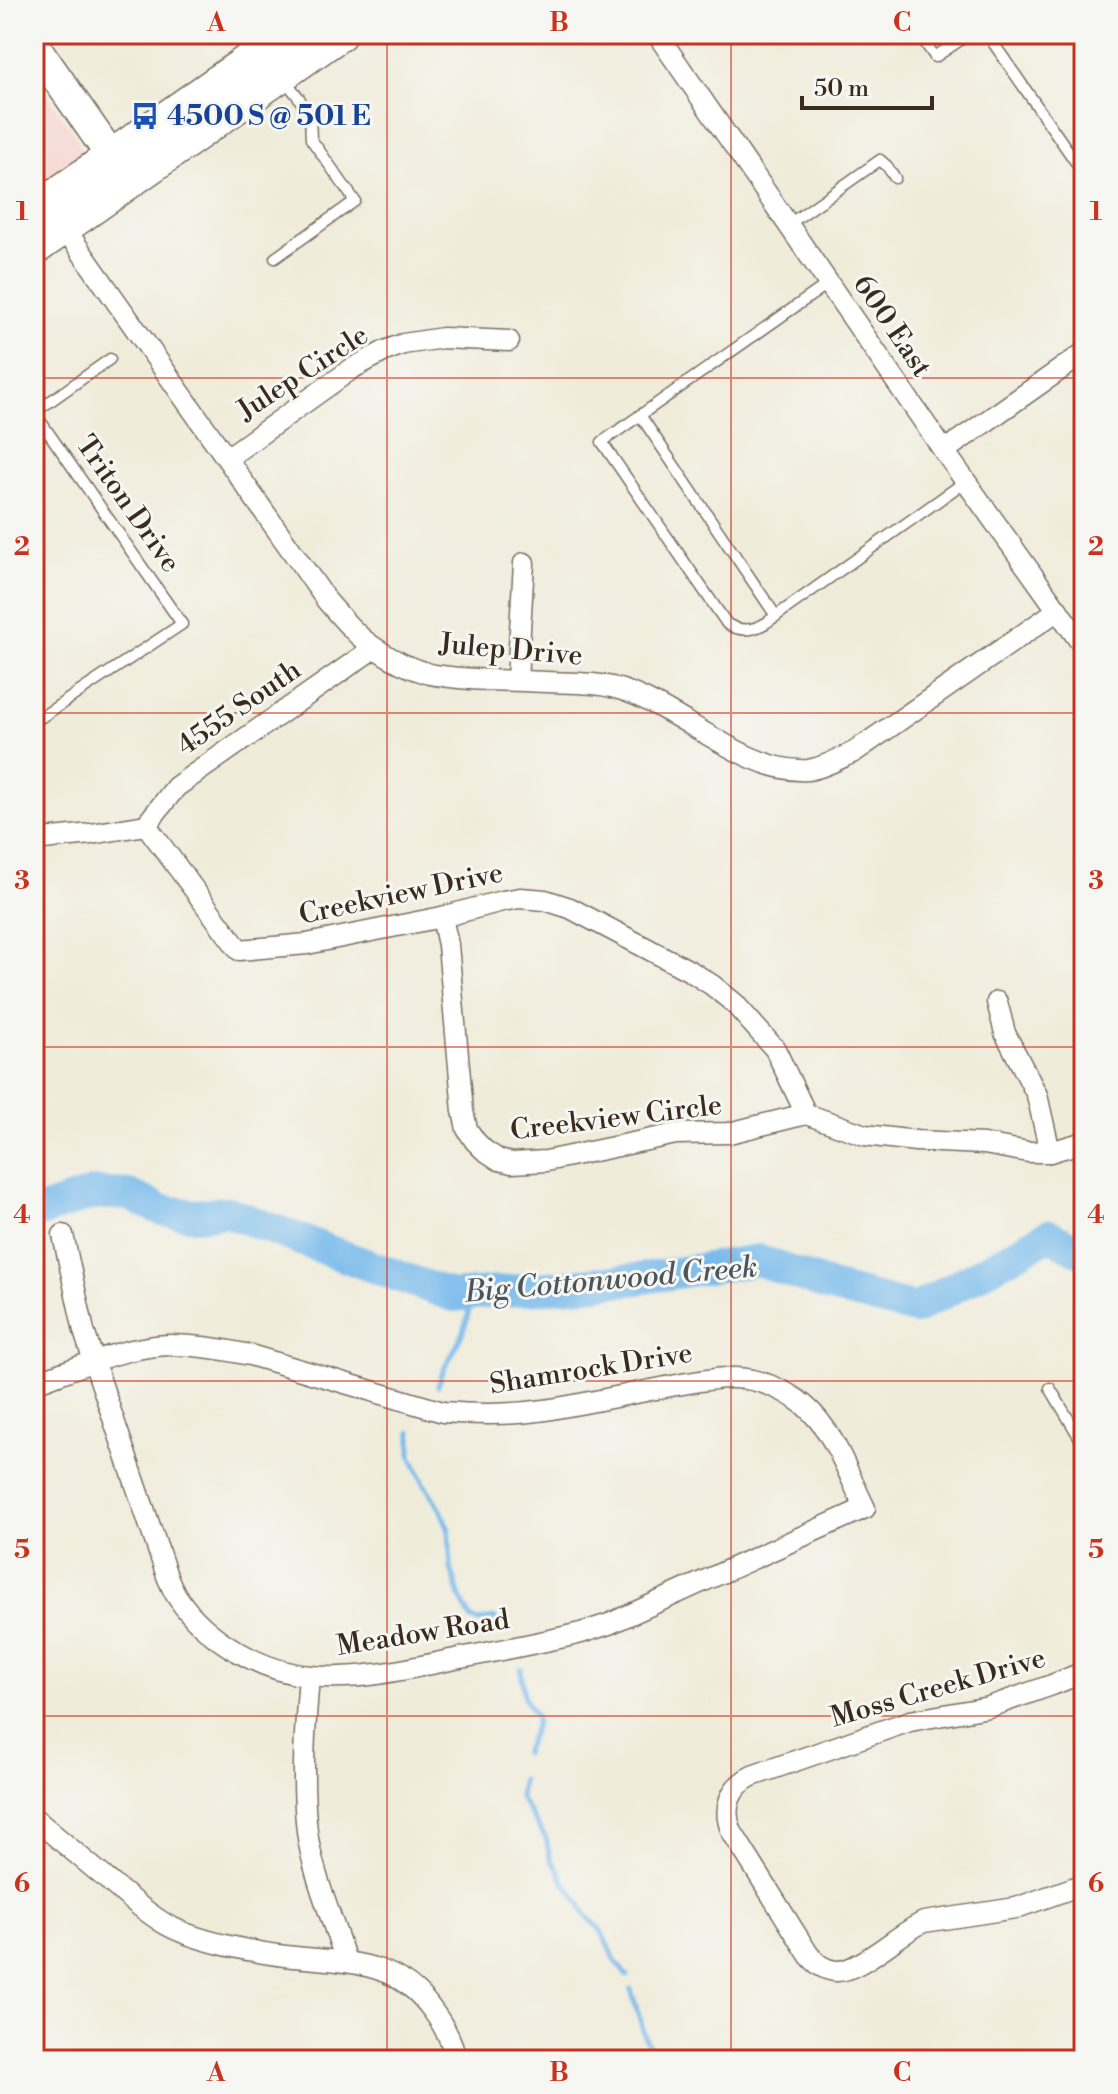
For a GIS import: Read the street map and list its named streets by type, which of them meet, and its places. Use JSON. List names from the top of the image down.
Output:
{
  "streets": {
    "street": [
      "600 East",
      "Julep Circle",
      "Julep Drive",
      "4555 South",
      "Creekview Drive",
      "Creekview Circle",
      "Shamrock Drive",
      "Meadow Road",
      "Moss Creek Drive"
    ],
    "lane": ["Triton Drive"]
  },
  "crossings": [
    ["600 East", "Julep Drive"],
    ["Julep Circle", "Julep Drive"],
    ["Julep Drive", "4555 South"],
    ["4555 South", "Creekview Drive"],
    ["Creekview Drive", "Creekview Circle"],
    ["Shamrock Drive", "Meadow Road"]
  ],
  "water": ["Big Cottonwood Creek"],
  "places": {
    "bus stop": ["4500 S @ 501 E"]
  },
  "scale_bar": "50 m",
  "grid": {
    "columns": ["A", "B", "C"],
    "rows": [
      "1",
      "2",
      "3",
      "4",
      "5",
      "6"
    ]
  }
}
